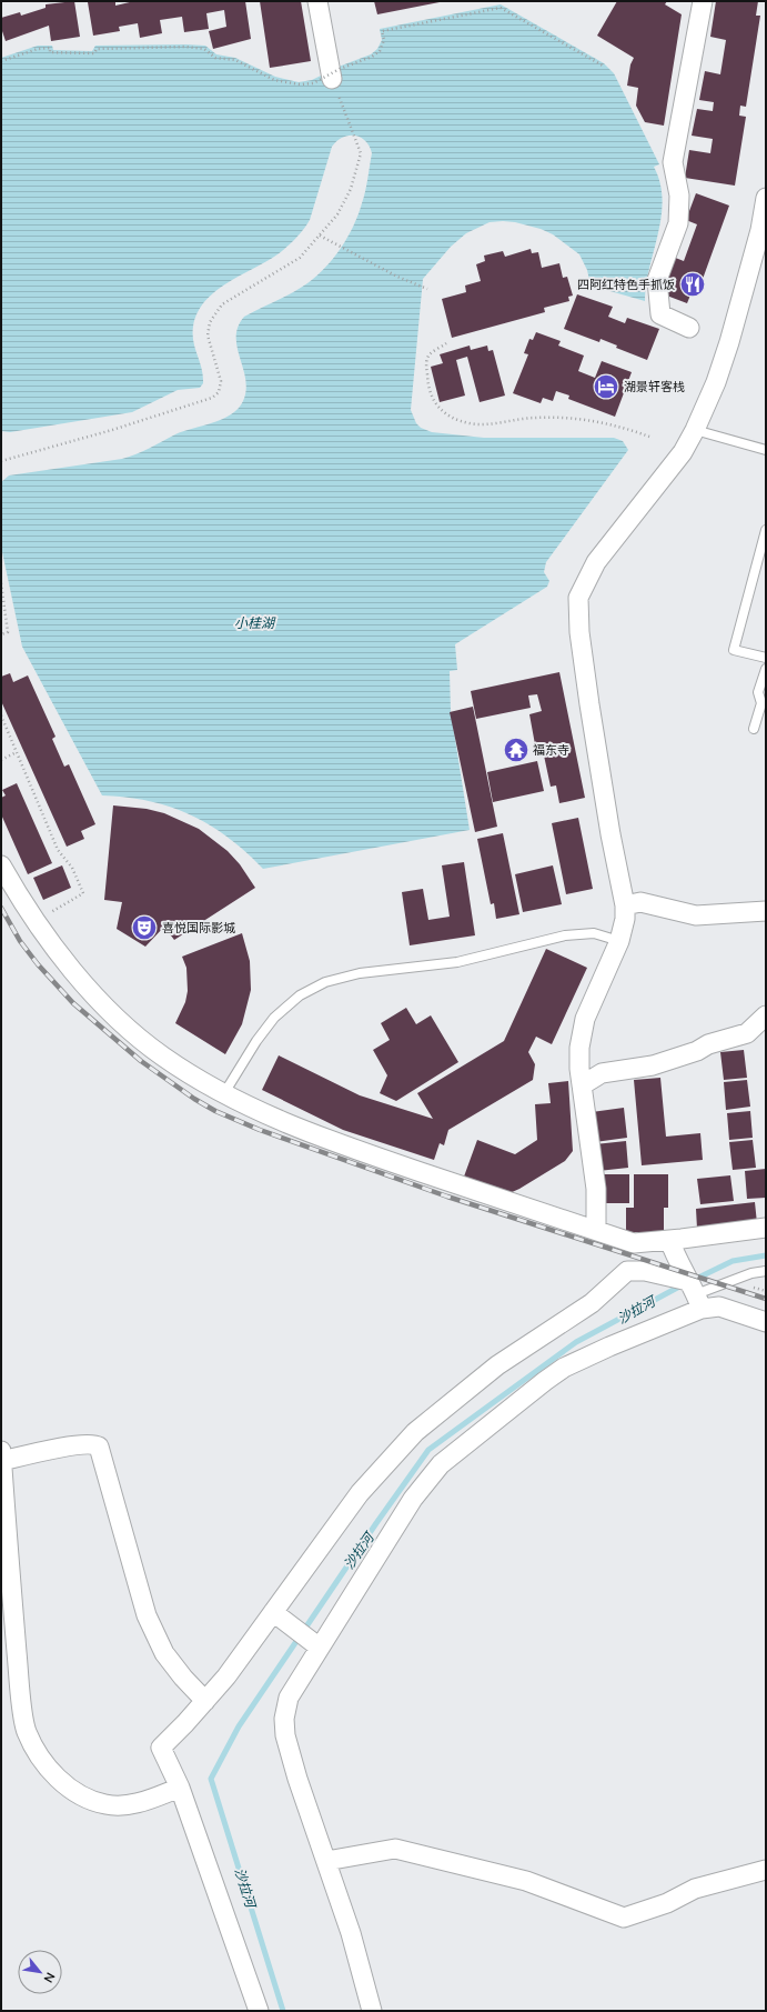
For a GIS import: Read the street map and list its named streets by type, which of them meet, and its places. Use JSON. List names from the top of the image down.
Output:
{
  "water": ["小桂湖", "沙拉河"],
  "places": {
    "restaurant": ["四阿红特色手抓饭"],
    "hotel": ["湖景轩客栈"],
    "temple": ["福东寺"],
    "theatre": ["喜悦国际影城"]
  },
  "north": "bottom right"
}
